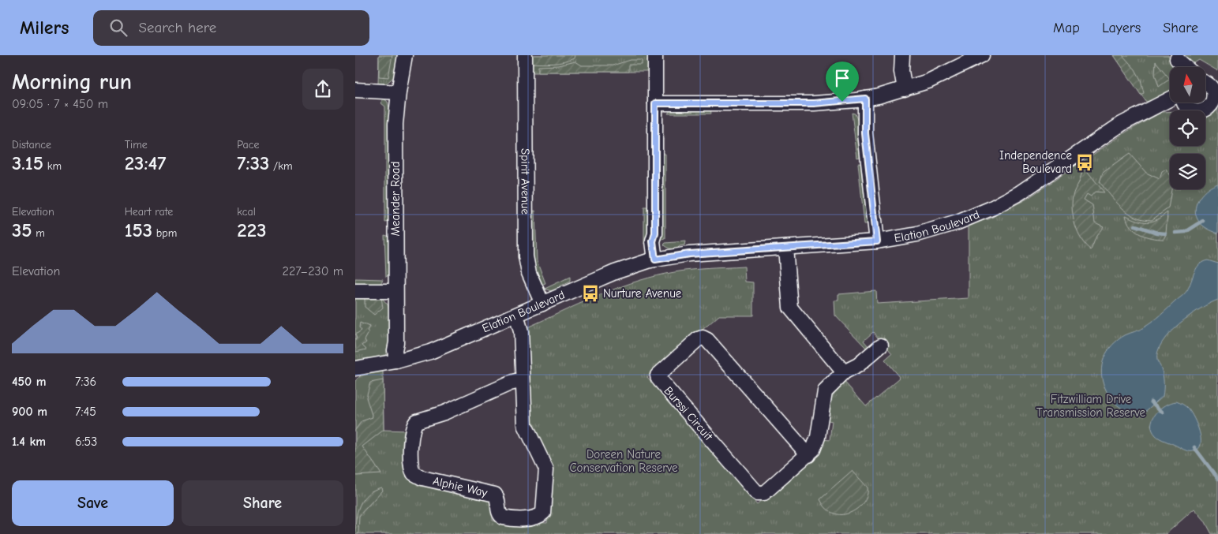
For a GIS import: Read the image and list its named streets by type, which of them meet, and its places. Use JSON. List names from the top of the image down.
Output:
{
  "streets": {
    "street": [
      "Spirit Avenue",
      "Meander Road",
      "Elation Boulevard",
      "Burssi Circuit",
      "Alphie Way"
    ]
  },
  "crossings": [
    ["Spirit Avenue", "Elation Boulevard"],
    ["Meander Road", "Elation Boulevard"],
    ["Elation Boulevard", "Alphie Way"]
  ],
  "parks": ["Fitzwilliam Drive Transmission Reserve", "Doreen Nature Conservation Reserve"],
  "places": {
    "bus stop": ["Independence Boulevard", "Nurture Avenue"]
  },
  "north": "top",
  "page": {
    "header": "Milers",
    "search": "Search here",
    "nav": ["Map", "Layers", "Share"],
    "heading": ["Morning run", "09:05 · 7 × 450 m"],
    "stats": [
      ["Distance", "3.15 km"],
      ["Time", "23:47"],
      ["Pace", "7:33 /km"],
      ["Elevation", "35 m"],
      ["Heart rate", "153 bpm"],
      ["kcal", "223"]
    ],
    "chart": ["Elevation", "227–230 m"],
    "list": [
      {
        "name": "450 m",
        "note": "7:36"
      },
      {
        "name": "900 m",
        "note": "7:45"
      },
      {
        "name": "1.4 km",
        "note": "6:53"
      }
    ],
    "buttons": ["Save", "Share"]
  }
}
